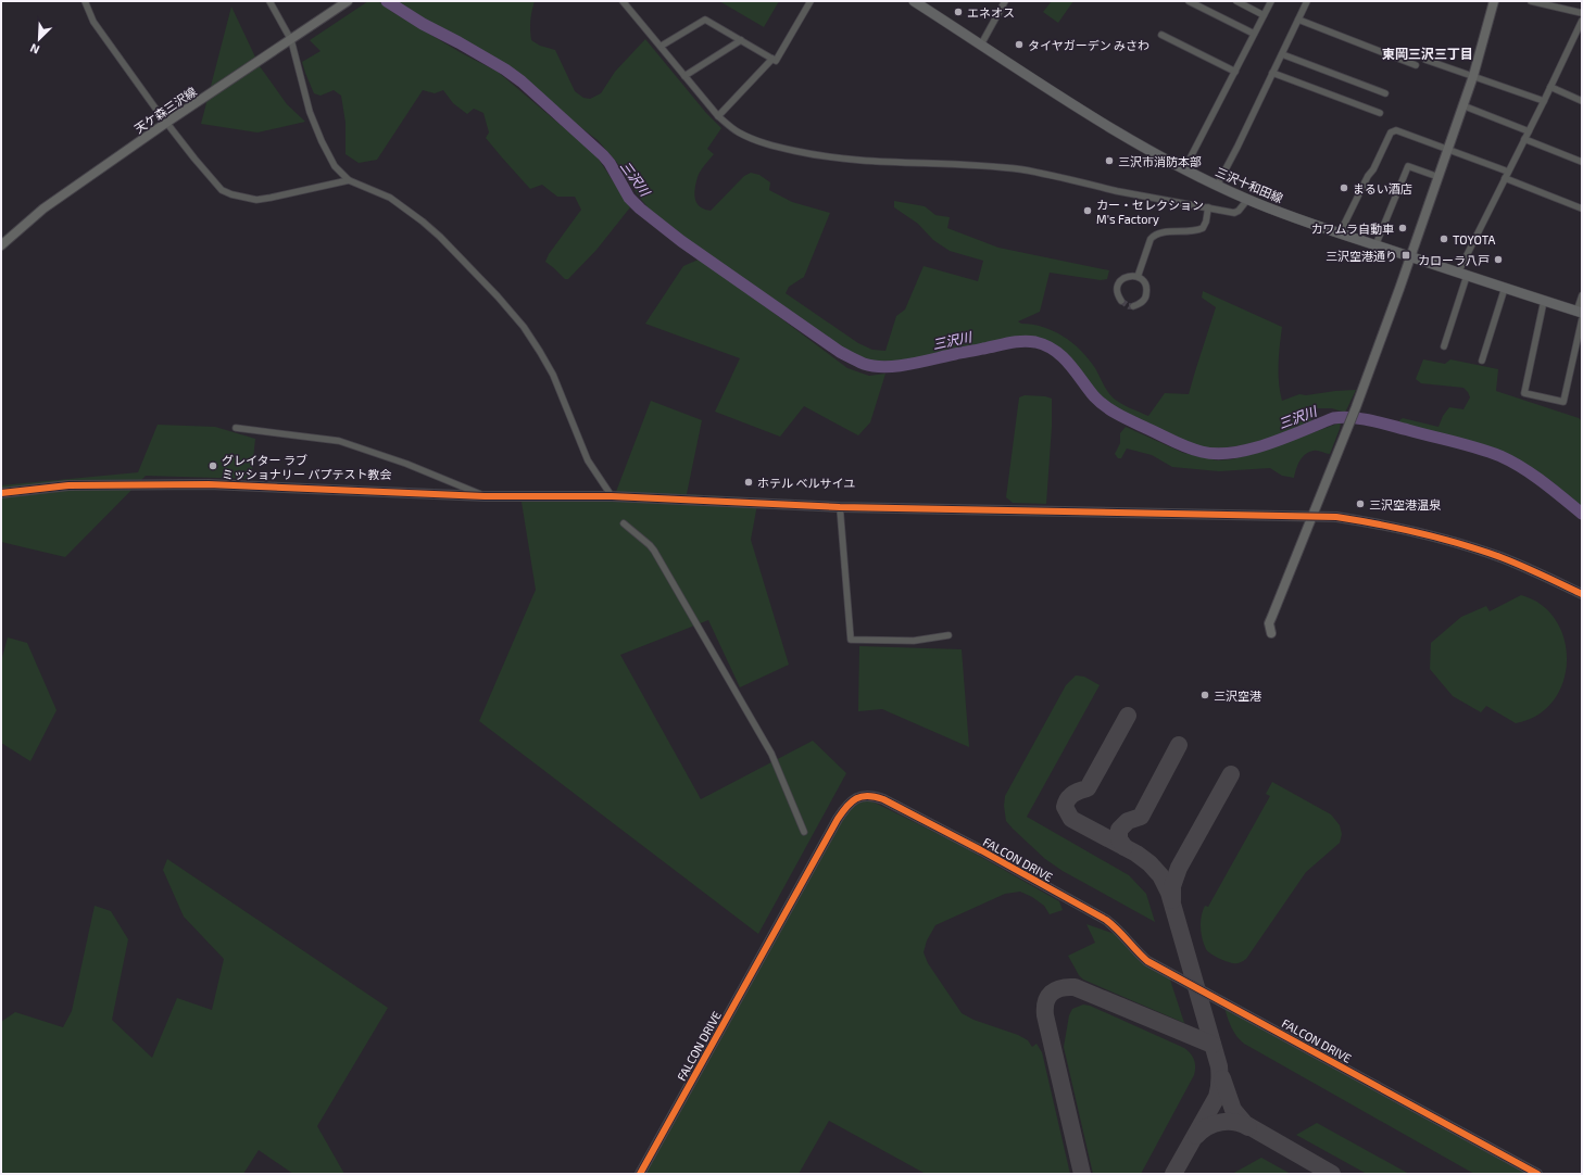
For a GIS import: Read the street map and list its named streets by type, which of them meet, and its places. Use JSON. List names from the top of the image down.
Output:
{
  "streets": {
    "main road": ["三沢十和田線"],
    "street": ["天ケ森三沢線", "FALCON DRIVE"]
  },
  "districts": ["東岡三沢三丁目"],
  "water": ["三沢川"],
  "places": {
    "other": [
      "エネオス",
      "タイヤガーデン みさわ",
      "三沢市消防本部",
      "まるい酒店",
      "カー・セレクション M's Factory",
      "カワムラ自動車",
      "TOYOTA",
      "カローラ八戸",
      "グレイター ラブ ミッショナリー バプテスト教会",
      "ホテル ベルサイユ",
      "三沢空港温泉",
      "三沢空港"
    ],
    "transit": ["三沢空港通り"]
  },
  "north": "bottom left"
}
